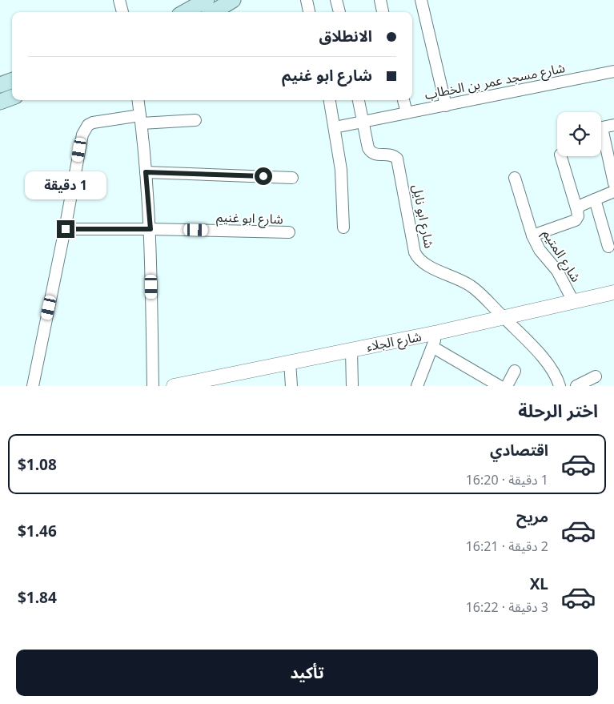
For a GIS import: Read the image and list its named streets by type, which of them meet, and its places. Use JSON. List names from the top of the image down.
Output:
{
  "streets": {
    "street": [
      "شارع مسجد عمر بن الخطاب",
      "شارع ابو نايل",
      "شارع ابو غنيم",
      "شارع المتيم",
      "شارع الجلاء"
    ]
  },
  "crossings": [
    ["شارع مسجد عمر بن الخطاب", "شارع ابو نايل"],
    ["شارع ابو نايل", "شارع الجلاء"],
    ["شارع المتيم", "شارع الجلاء"]
  ],
  "page": {
    "banner": ["الانطلاق", "شارع ابو غنيم"],
    "bubble": "1 دقيقة",
    "heading": "اختر الرحلة",
    "list": [
      {
        "name": "اقتصادي",
        "note": "1 دقيقة · 16:20",
        "value": "$1.08"
      },
      {
        "name": "مريح",
        "note": "2 دقيقة · 16:21",
        "value": "$1.46"
      },
      {
        "name": "XL",
        "note": "3 دقيقة · 16:22",
        "value": "$1.84"
      }
    ],
    "buttons": "تأكيد"
  }
}
